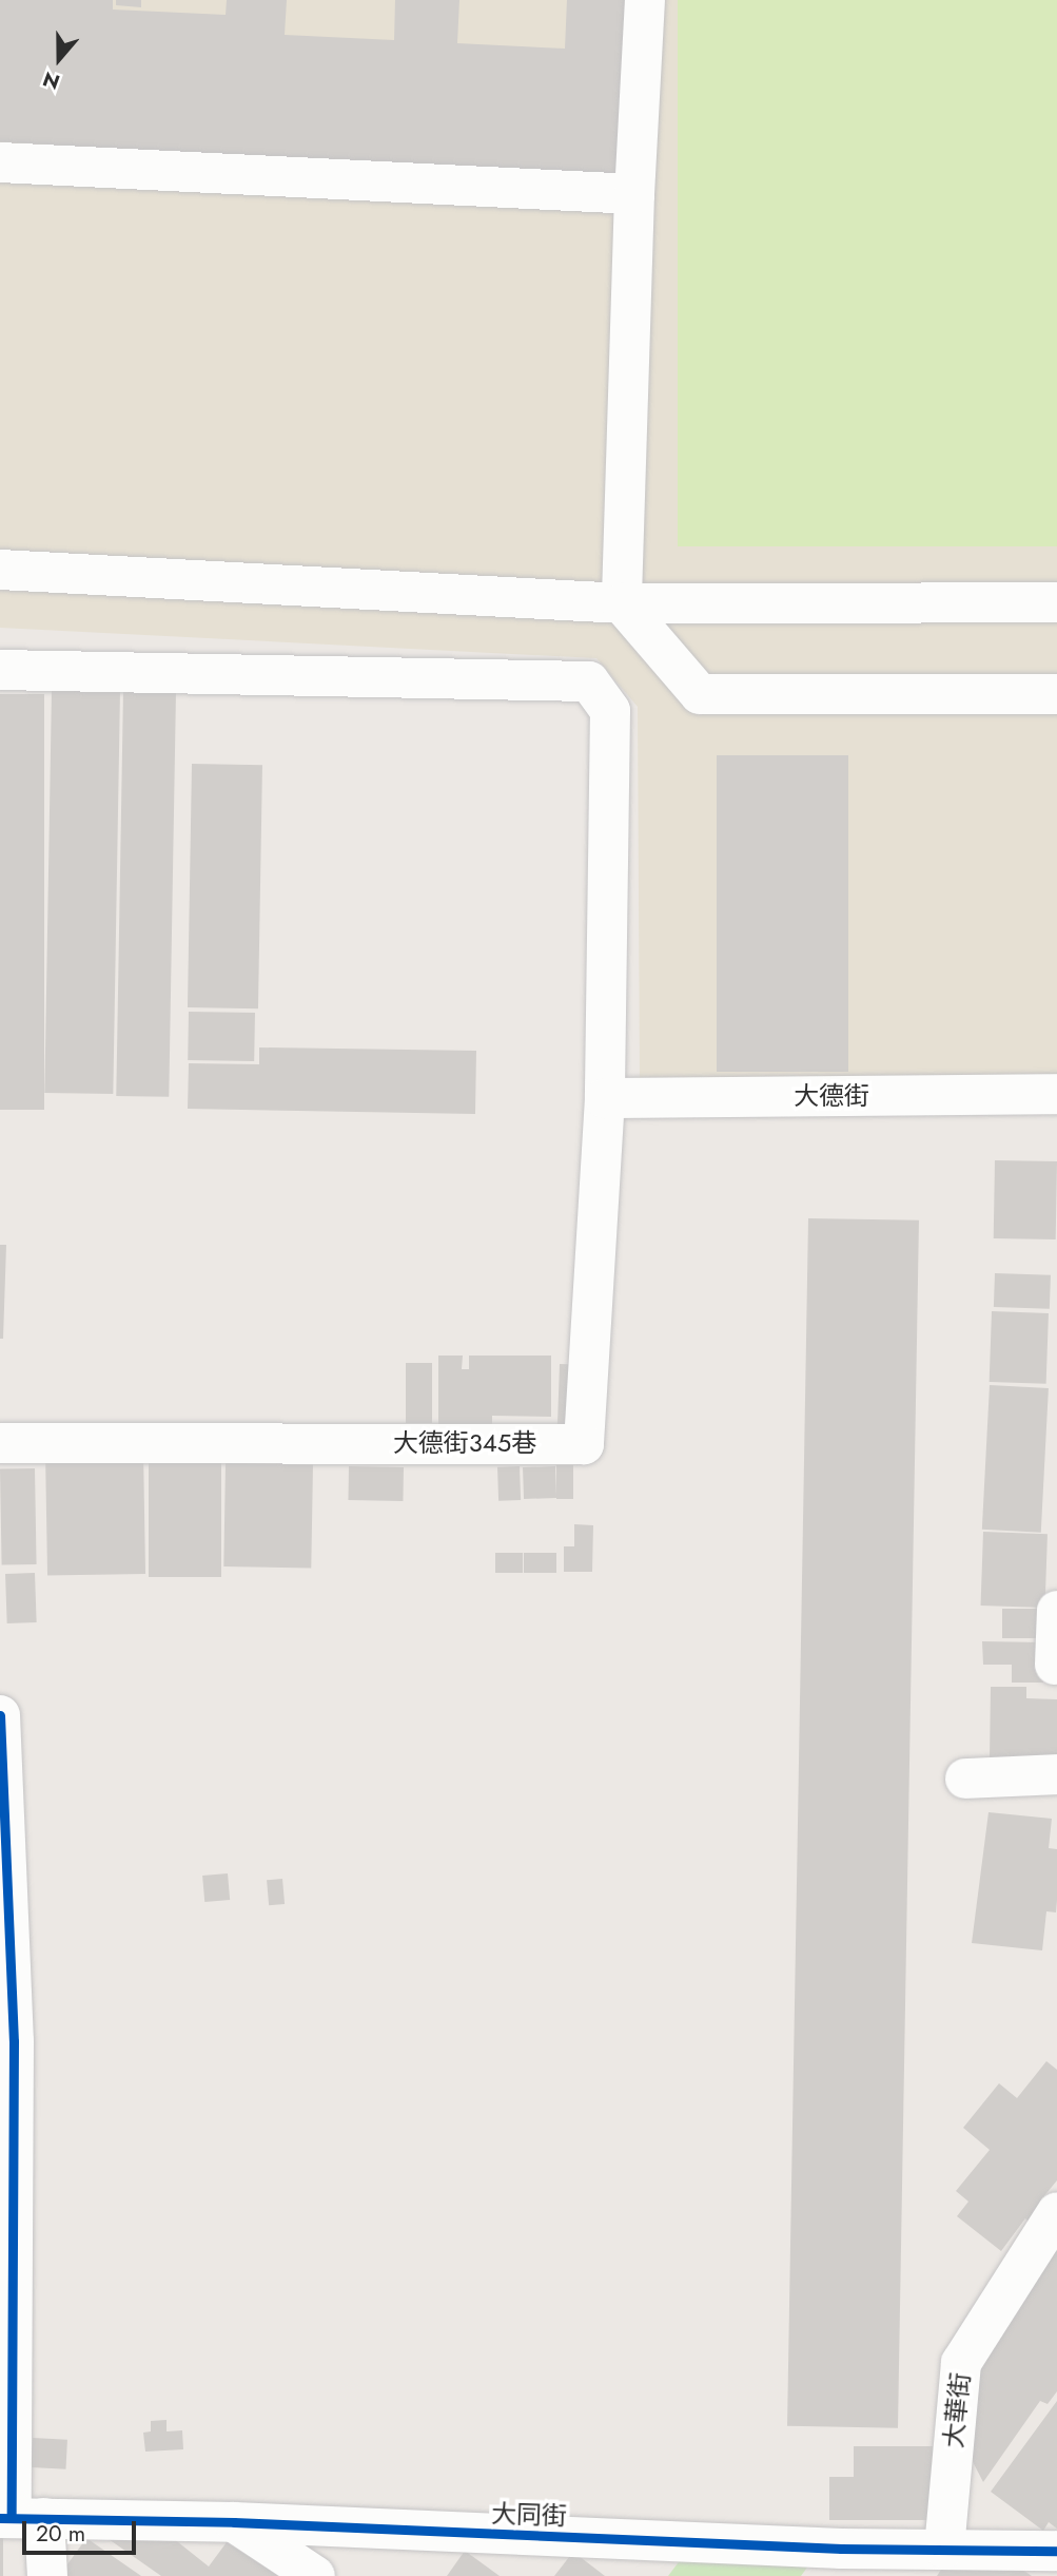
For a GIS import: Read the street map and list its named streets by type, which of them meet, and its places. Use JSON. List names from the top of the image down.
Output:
{
  "streets": {
    "street": [
      "大德街",
      "大德街345巷",
      "大華街",
      "大同街"
    ]
  },
  "crossings": [
    ["大德街", "大德街345巷"],
    ["大華街", "大同街"]
  ],
  "scale_bar": "20 m",
  "north": "bottom"
}
